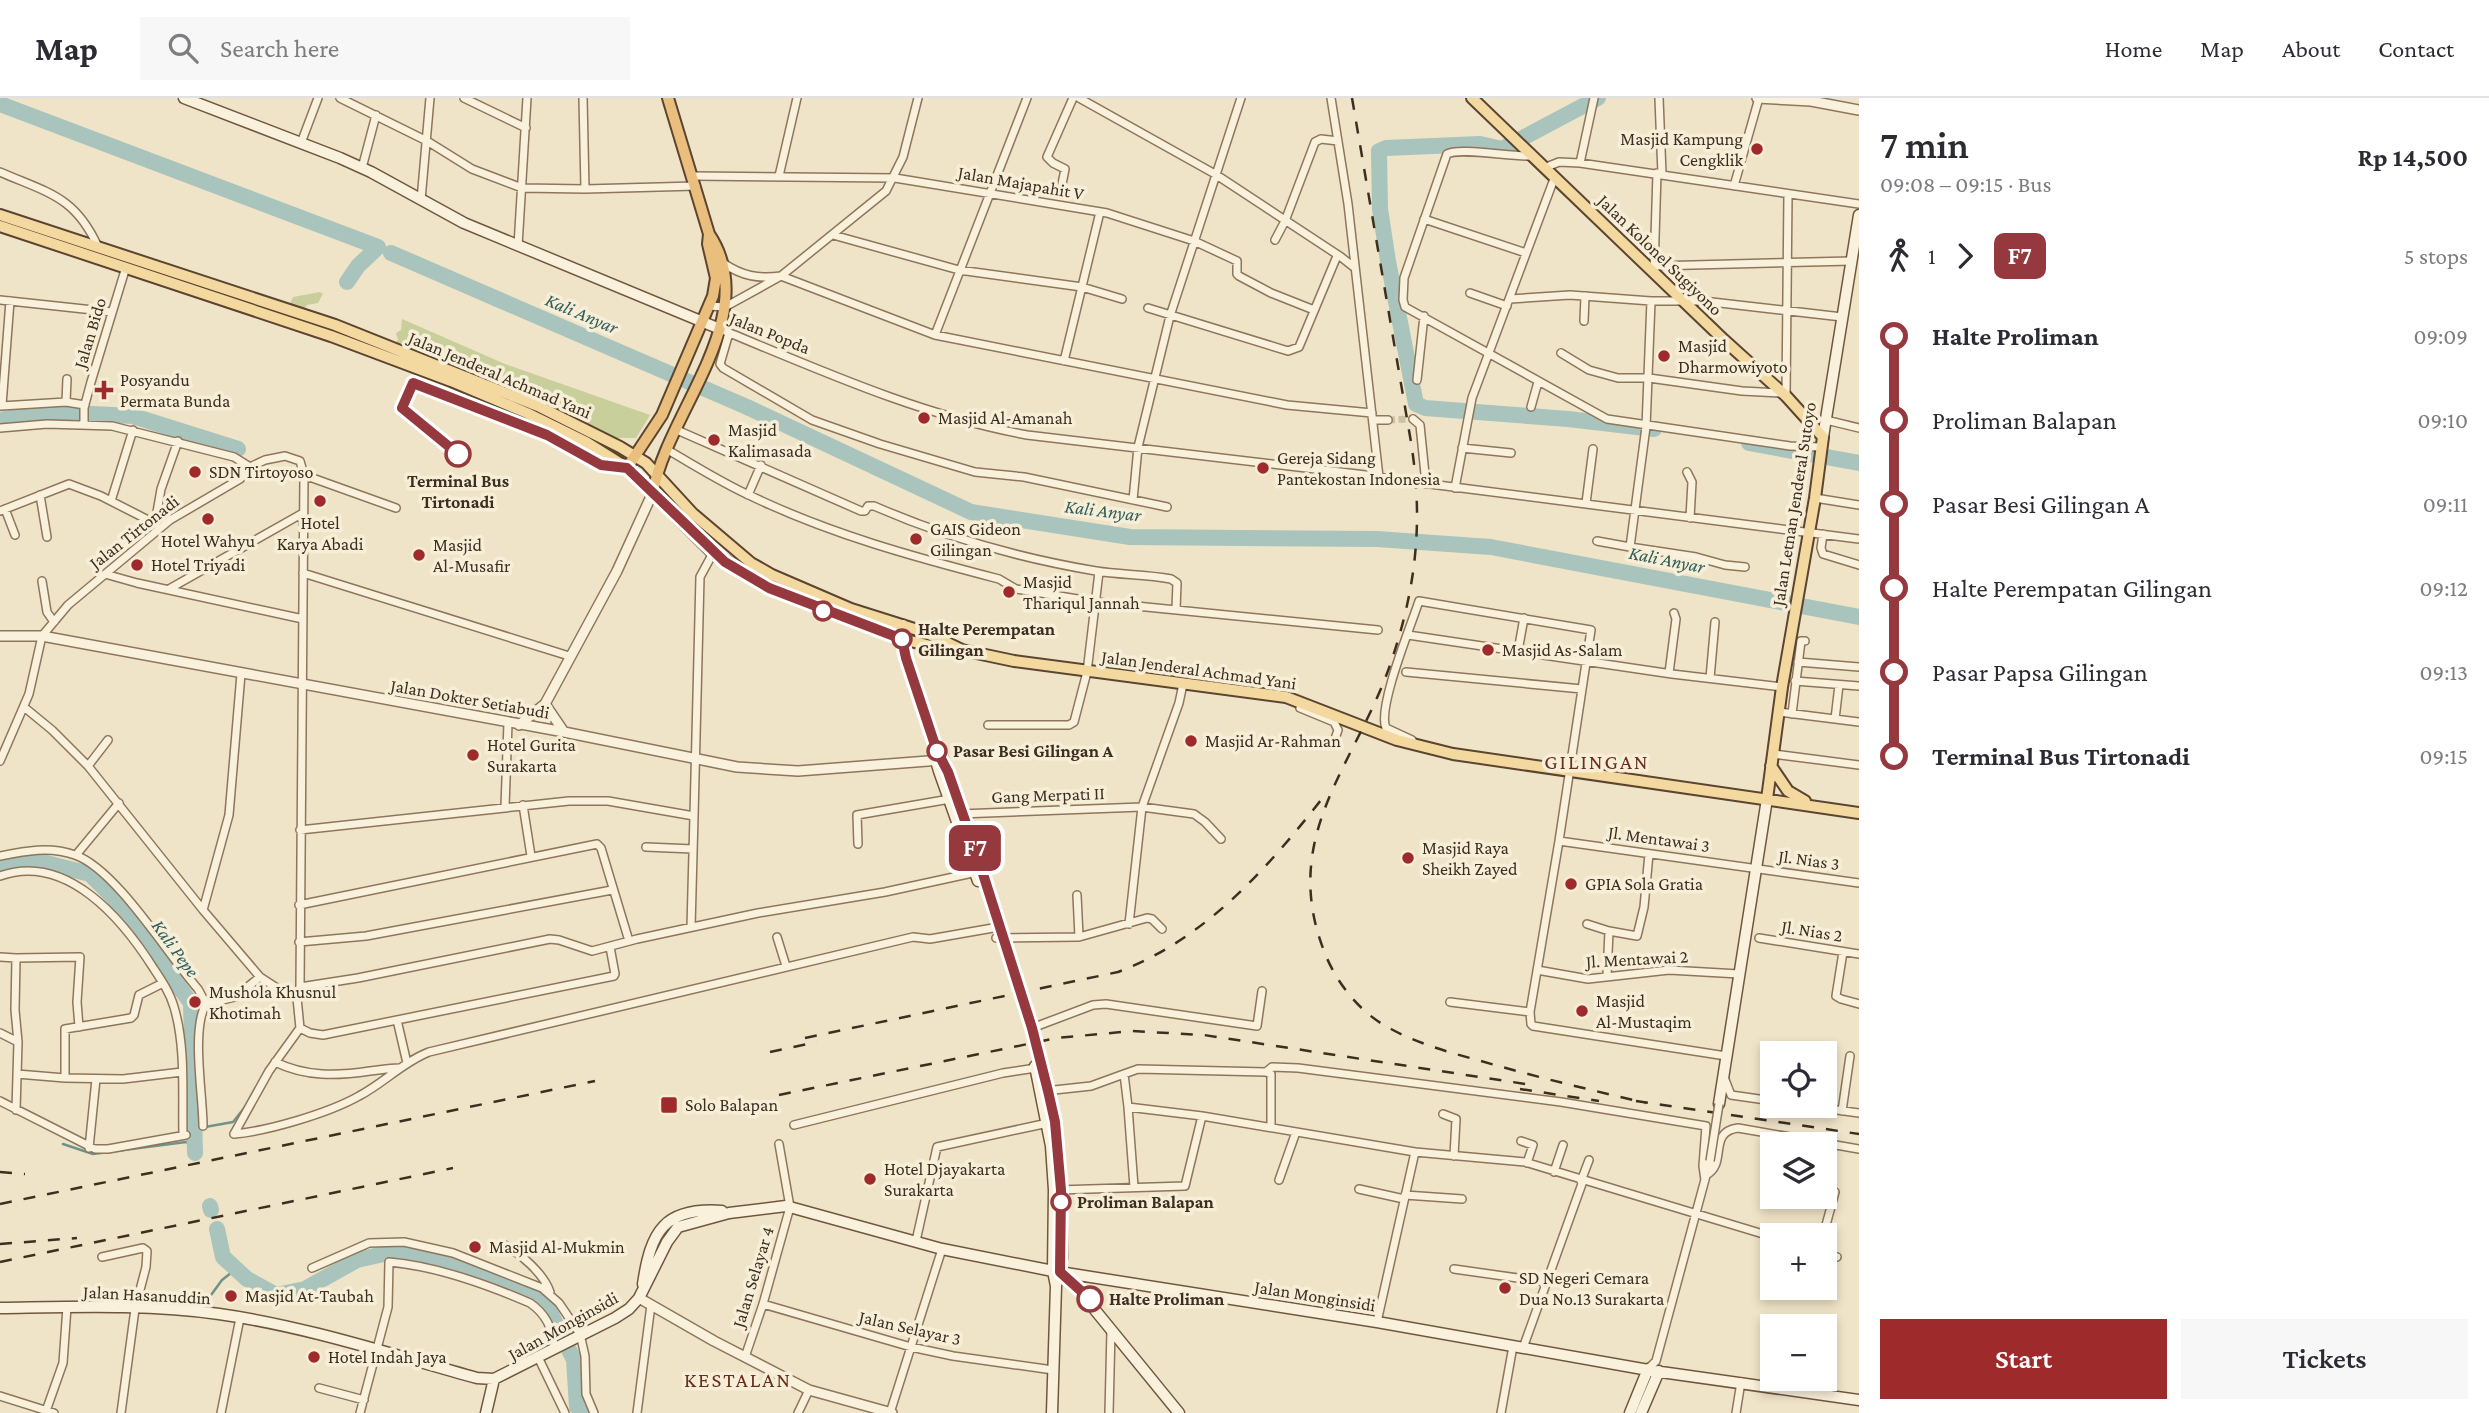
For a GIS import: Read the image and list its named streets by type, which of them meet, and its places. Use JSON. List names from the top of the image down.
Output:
{
  "streets": {
    "main road": [
      "Jalan Kolonel Sugiyono",
      "Jalan Popda",
      "Jalan Jenderal Achmad Yani",
      "Jalan Letnan Jenderal Sutoyo",
      "Jalan Hasanuddin",
      "Jalan Monginsidi"
    ],
    "street": [
      "Jalan Majapahit V",
      "Jalan Bido",
      "Jalan Tirtonadi",
      "Jalan Dokter Setiabudi",
      "Gang Merpati II",
      "Jl. Mentawai 3",
      "Jl. Nias 3",
      "Jl. Nias 2",
      "Jl. Mentawai 2",
      "Jalan Selayar 4",
      "Jalan Selayar 3"
    ]
  },
  "crossings": [
    ["Jalan Kolonel Sugiyono", "Jalan Letnan Jenderal Sutoyo"],
    ["Jalan Bido", "Jalan Jenderal Achmad Yani"],
    ["Jalan Jenderal Achmad Yani", "Jalan Letnan Jenderal Sutoyo"],
    ["Jalan Tirtonadi", "Jalan Dokter Setiabudi"],
    ["Jl. Mentawai 3", "Jl. Nias 3"],
    ["Jalan Selayar 4", "Jalan Monginsidi"],
    ["Jalan Selayar 4", "Jalan Selayar 3"],
    ["Jalan Hasanuddin", "Jalan Monginsidi"]
  ],
  "districts": ["GILINGAN", "KESTALAN"],
  "water": ["Kali Anyar", "Kali Pepe"],
  "places": {
    "other": [
      "Masjid Kampung Cengklik",
      "Masjid Dharmowiyoto",
      "Masjid Al-Amanah",
      "Masjid Kalimasada",
      "Terminal Bus Tirtonadi",
      "Gereja Sidang Pantekostan Indonesia",
      "SDN Tirtoyoso",
      "Hotel Karya Abadi",
      "Hotel Wahyu",
      "GAIS Gideon Gilingan",
      "Masjid Al-Musafir",
      "Hotel Triyadi",
      "Masjid Thariqul Jannah",
      "Halte Perempatan Gilingan",
      "Masjid As-Salam",
      "Masjid Ar-Rahman",
      "Pasar Besi Gilingan A",
      "Hotel Gurita Surakarta",
      "Masjid Raya Sheikh Zayed",
      "GPIA Sola Gratia",
      "Mushola Khusnul Khotimah",
      "Masjid Al-Mustaqim",
      "Hotel Djayakarta Surakarta",
      "Proliman Balapan",
      "Masjid Al-Mukmin",
      "SD Negeri Cemara Dua No.13 Surakarta",
      "Masjid At-Taubah",
      "Halte Proliman",
      "Hotel Indah Jaya"
    ],
    "health": ["Posyandu Permata Bunda"],
    "transit": ["Solo Balapan"]
  },
  "lines": ["bus line F7"],
  "page": {
    "header": "Map",
    "search": "Search here",
    "nav": [
      "Home",
      "Map",
      "About",
      "Contact"
    ],
    "on_map": "F7",
    "heading": ["7 min", "09:08 – 09:15 · Bus", "Rp 14,500"],
    "legs": ["1", "F7", "5 stops"],
    "list": [
      {
        "name": "Halte Proliman",
        "value": "09:09"
      },
      {
        "name": "Proliman Balapan",
        "value": "09:10"
      },
      {
        "name": "Pasar Besi Gilingan A",
        "value": "09:11"
      },
      {
        "name": "Halte Perempatan Gilingan",
        "value": "09:12"
      },
      {
        "name": "Pasar Papsa Gilingan",
        "value": "09:13"
      },
      {
        "name": "Terminal Bus Tirtonadi",
        "value": "09:15"
      }
    ],
    "map_buttons": ["+", "−"],
    "buttons": ["Start", "Tickets"]
  }
}
